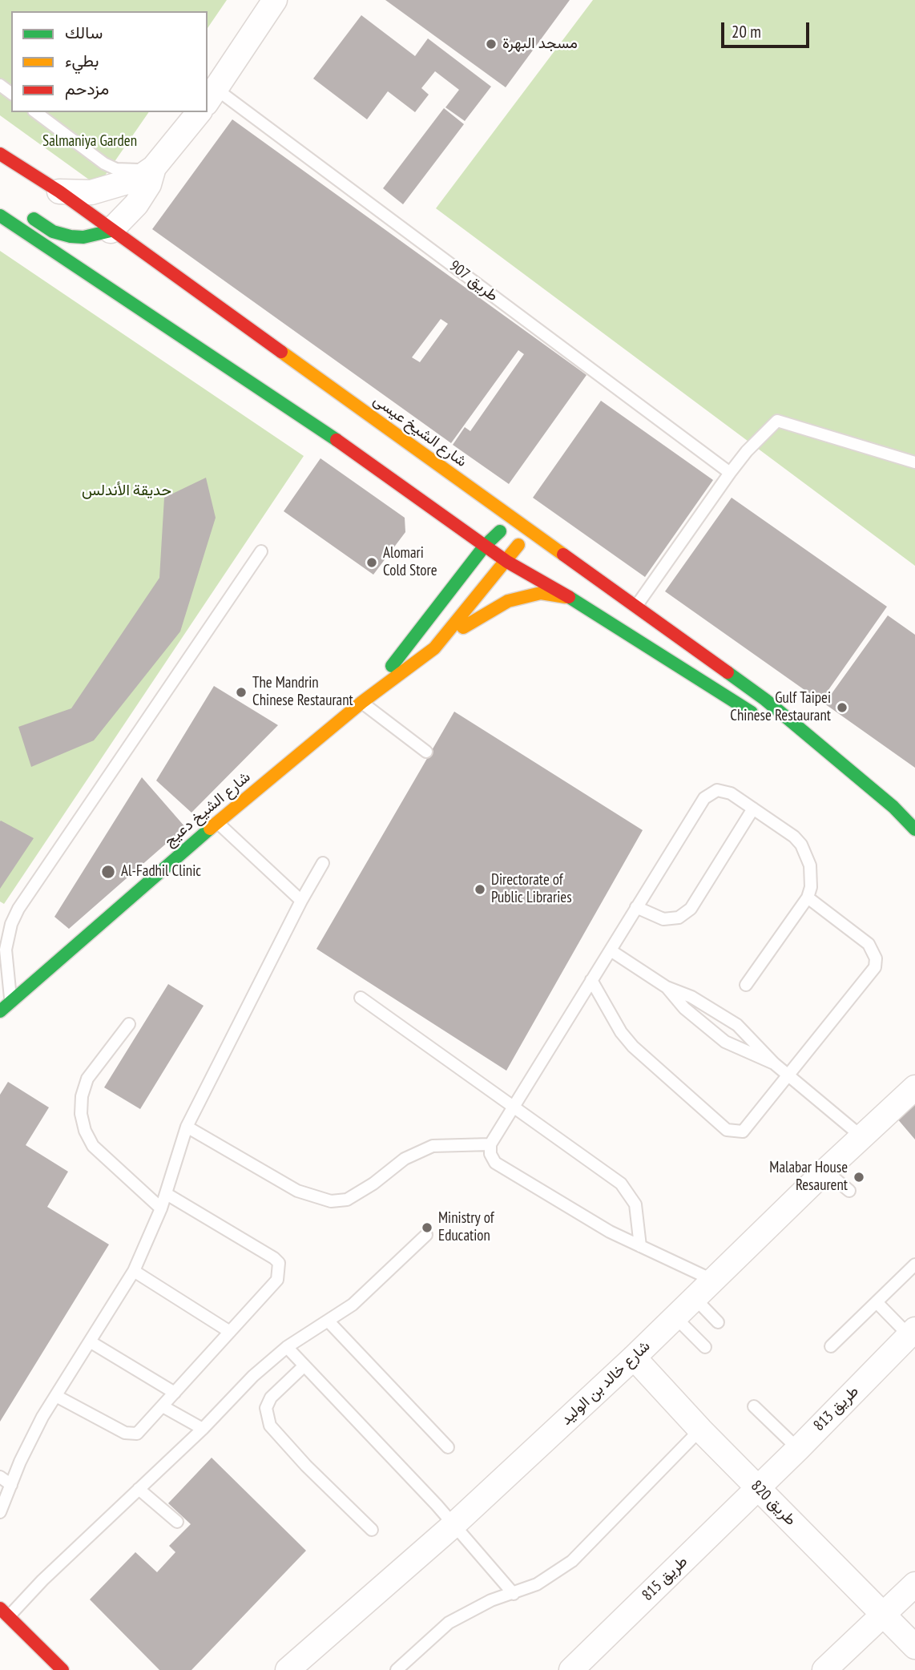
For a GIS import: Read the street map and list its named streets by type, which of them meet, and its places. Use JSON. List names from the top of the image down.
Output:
{
  "streets": {
    "street": [
      "طريق 907",
      "شارع الشيخ عيسى",
      "شارع الشيخ دعيج",
      "شارع خالد بن الوليد",
      "طريق 813",
      "طريق 820",
      "طريق 815"
    ]
  },
  "crossings": [
    ["شارع خالد بن الوليد", "طريق 820"],
    ["طريق 813", "طريق 820"],
    ["طريق 813", "طريق 815"],
    ["طريق 820", "طريق 815"]
  ],
  "parks": ["Salmaniya Garden", "حديقة الأندلس"],
  "places": [
    "مسجد البهرة",
    "Alomari Cold Store",
    "The Mandrin Chinese Restaurant",
    "Gulf Taipei Chinese Restaurant",
    "Al-Fadhil Clinic",
    "Directorate of Public Libraries",
    "Malabar House Resaurent",
    "Ministry of Education"
  ],
  "legend": ["سالك", "بطيء", "مزدحم"],
  "scale_bar": "20 m"
}
